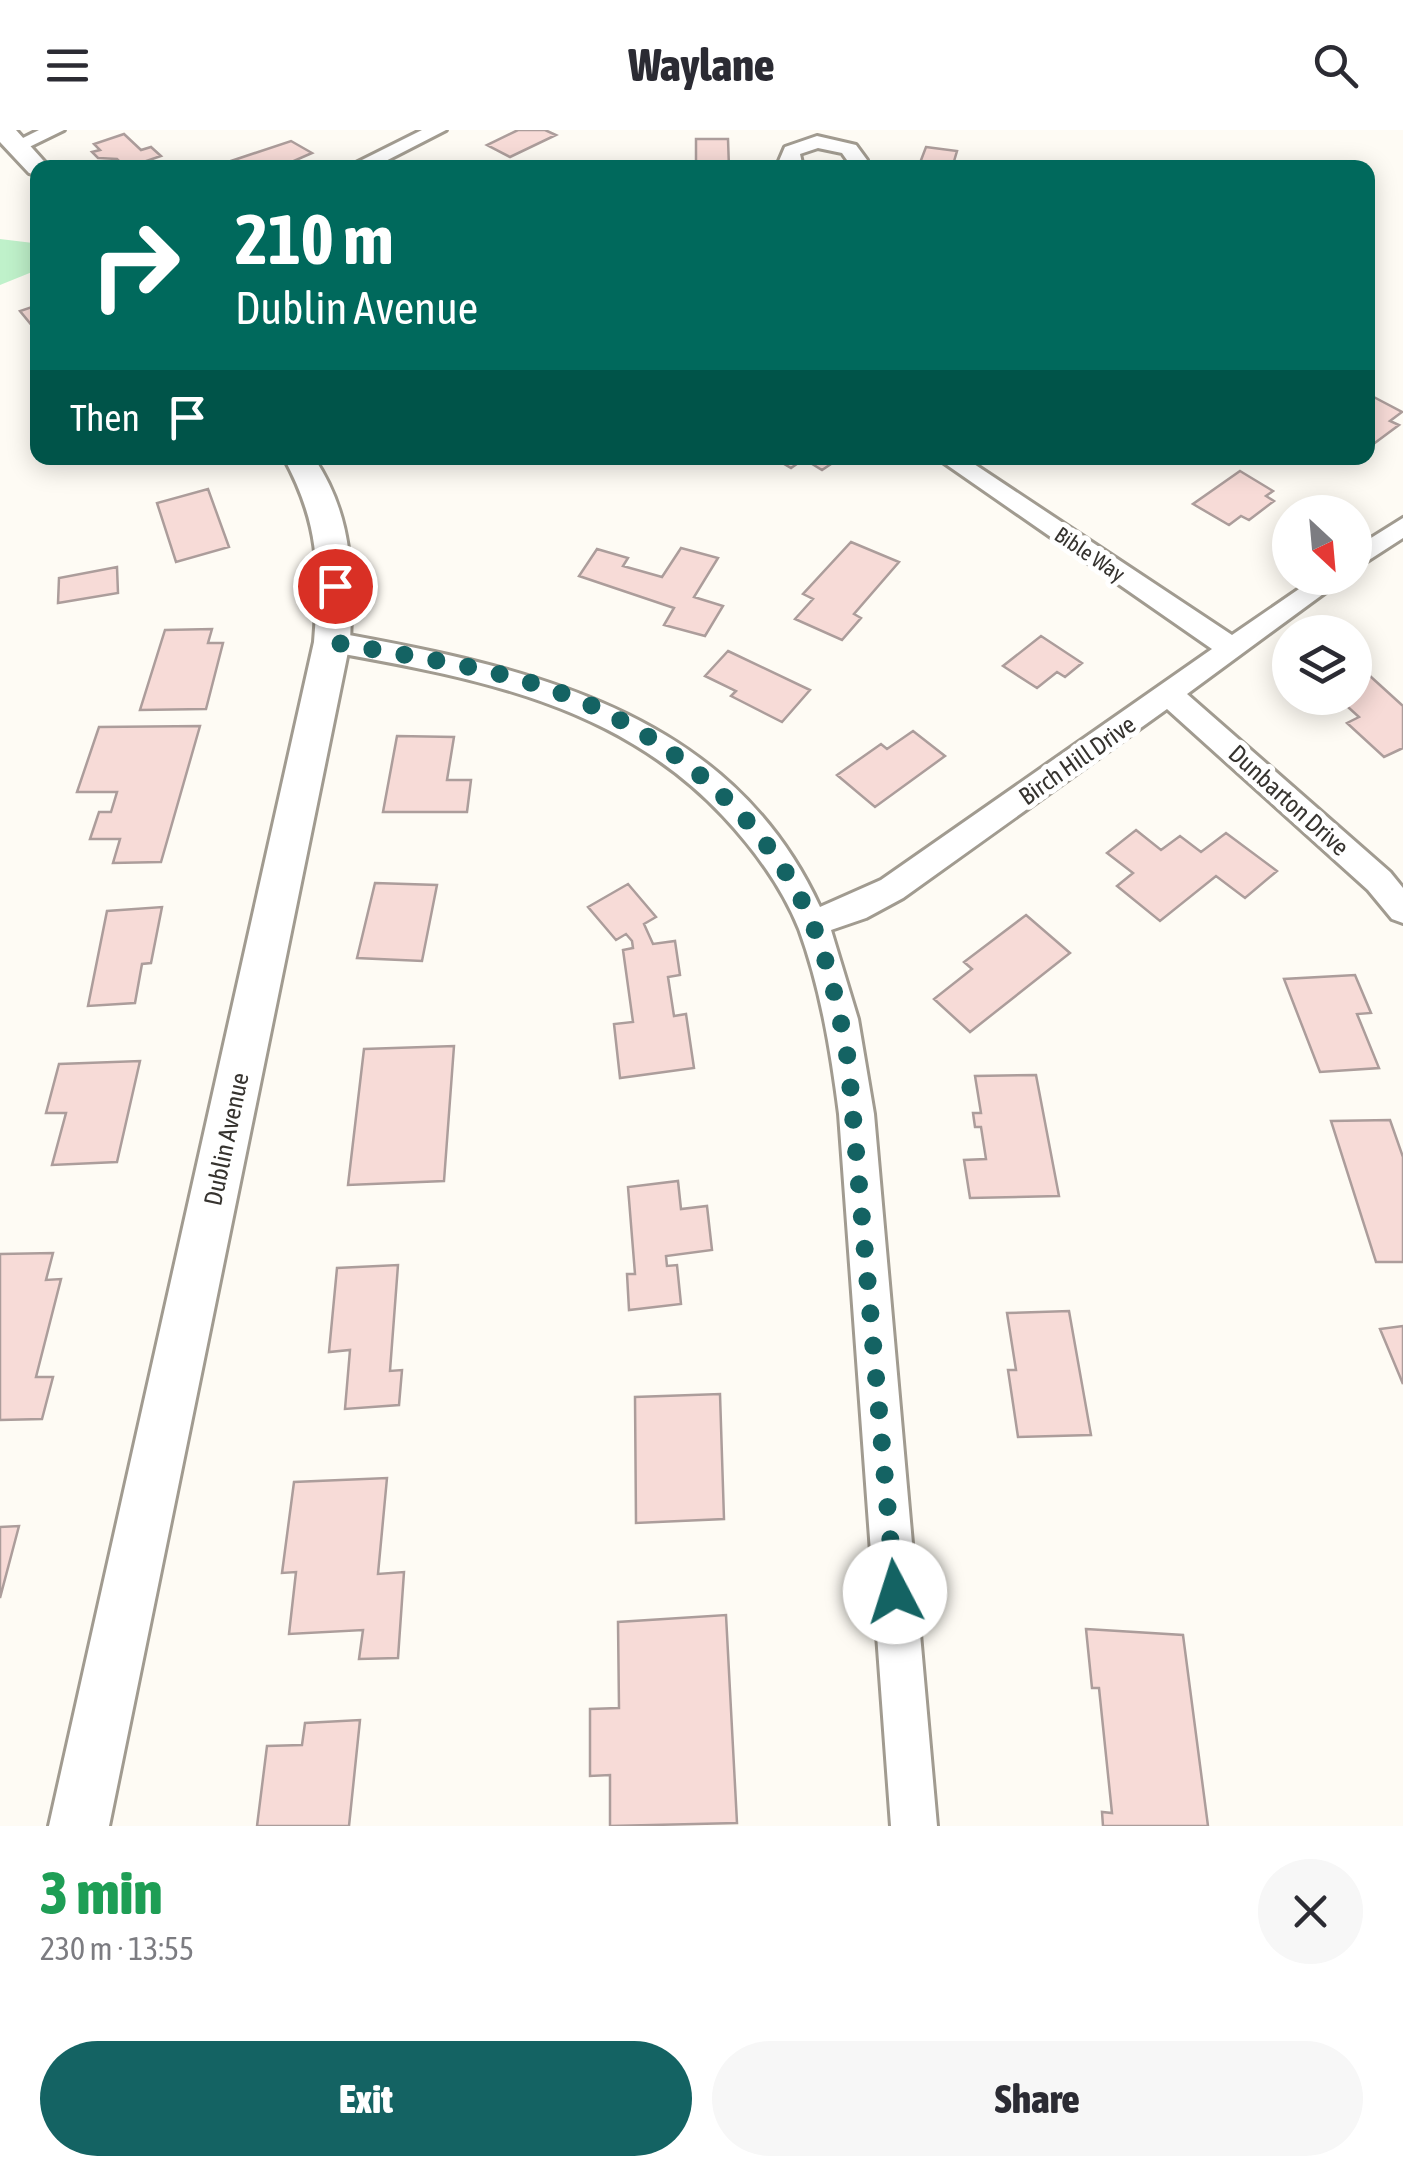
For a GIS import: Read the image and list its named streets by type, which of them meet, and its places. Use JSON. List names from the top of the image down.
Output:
{
  "streets": {
    "street": [
      "Bible Way",
      "Birch Hill Drive",
      "Dunbarton Drive",
      "Dublin Avenue"
    ]
  },
  "crossings": [
    ["Bible Way", "Birch Hill Drive"],
    ["Birch Hill Drive", "Dunbarton Drive"]
  ],
  "north": "bottom right",
  "page": {
    "header": "Waylane",
    "turn": ["210 m", "Dublin Avenue"],
    "then": "Then",
    "heading": ["3 min", "230 m · 13:55"],
    "buttons": ["Exit", "Share"]
  }
}
